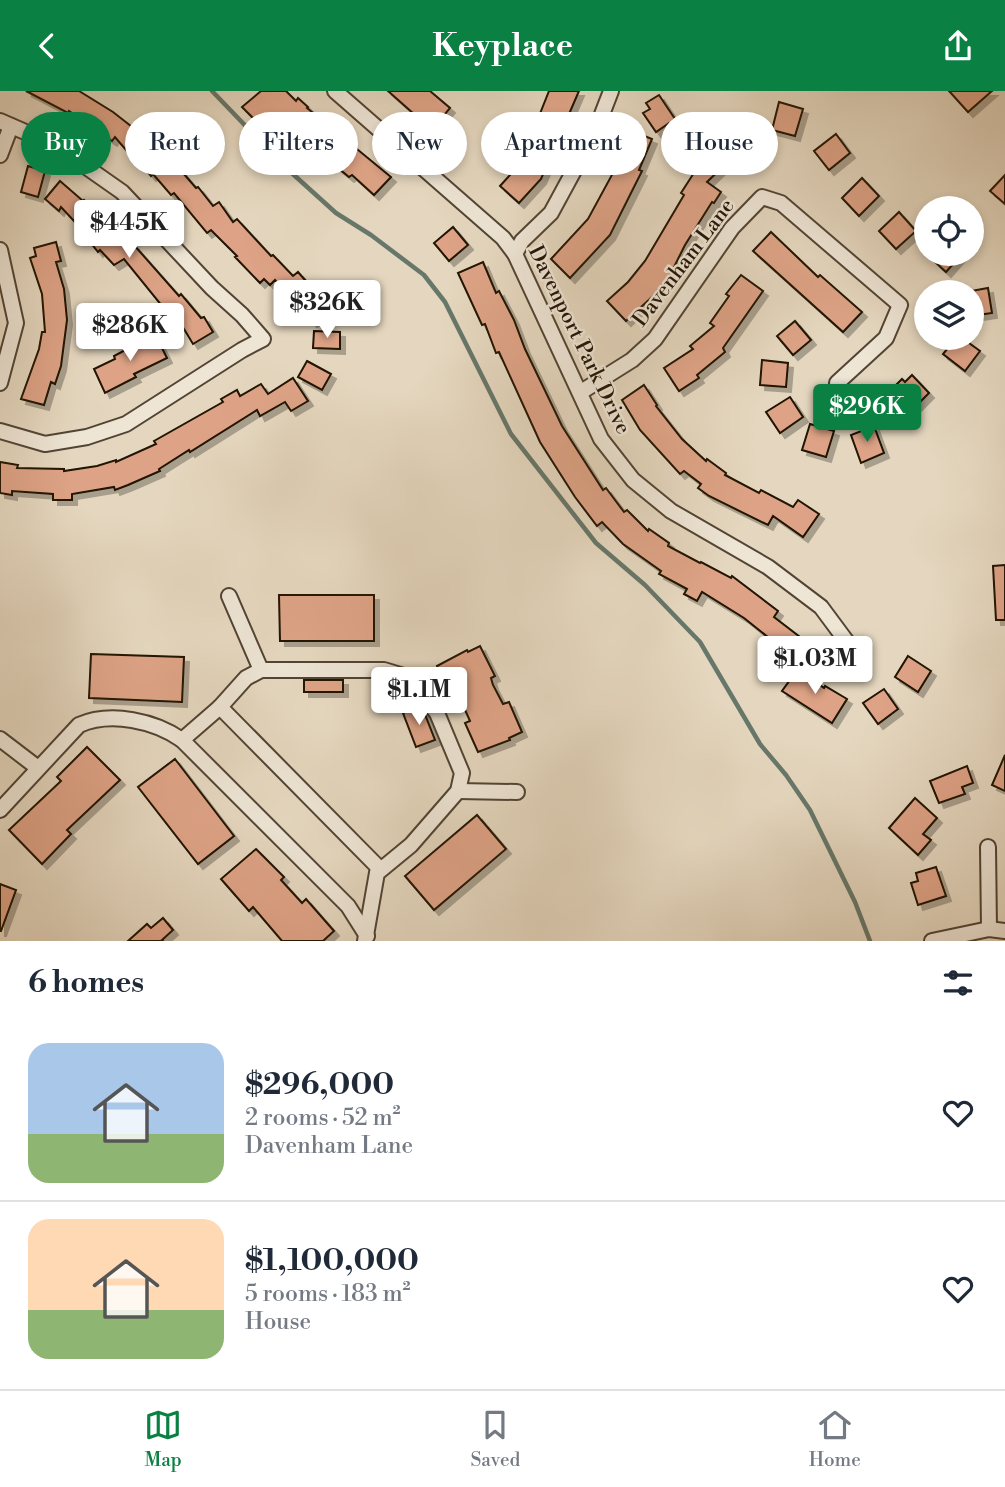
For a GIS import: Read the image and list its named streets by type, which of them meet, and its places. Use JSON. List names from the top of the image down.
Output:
{
  "streets": {
    "street": ["Davenham Lane", "Davenport Park Drive"]
  },
  "crossings": [
    ["Davenham Lane", "Davenport Park Drive"]
  ],
  "page": {
    "header": "Keyplace",
    "chip": [
      "Buy",
      "Rent",
      "Filters",
      "New",
      "Apartment",
      "House"
    ],
    "price": [
      "$445K",
      "$326K",
      "$286K",
      "$296K",
      "$1.03M",
      "$1.1M"
    ],
    "heading": "6 homes",
    "list": [
      {
        "name": "$296,000",
        "note": "2 rooms · 52 m² · Davenham Lane"
      },
      {
        "name": "$1,100,000",
        "note": "5 rooms · 183 m² · House"
      }
    ],
    "tabs": ["Map", "Saved", "Home"]
  }
}
